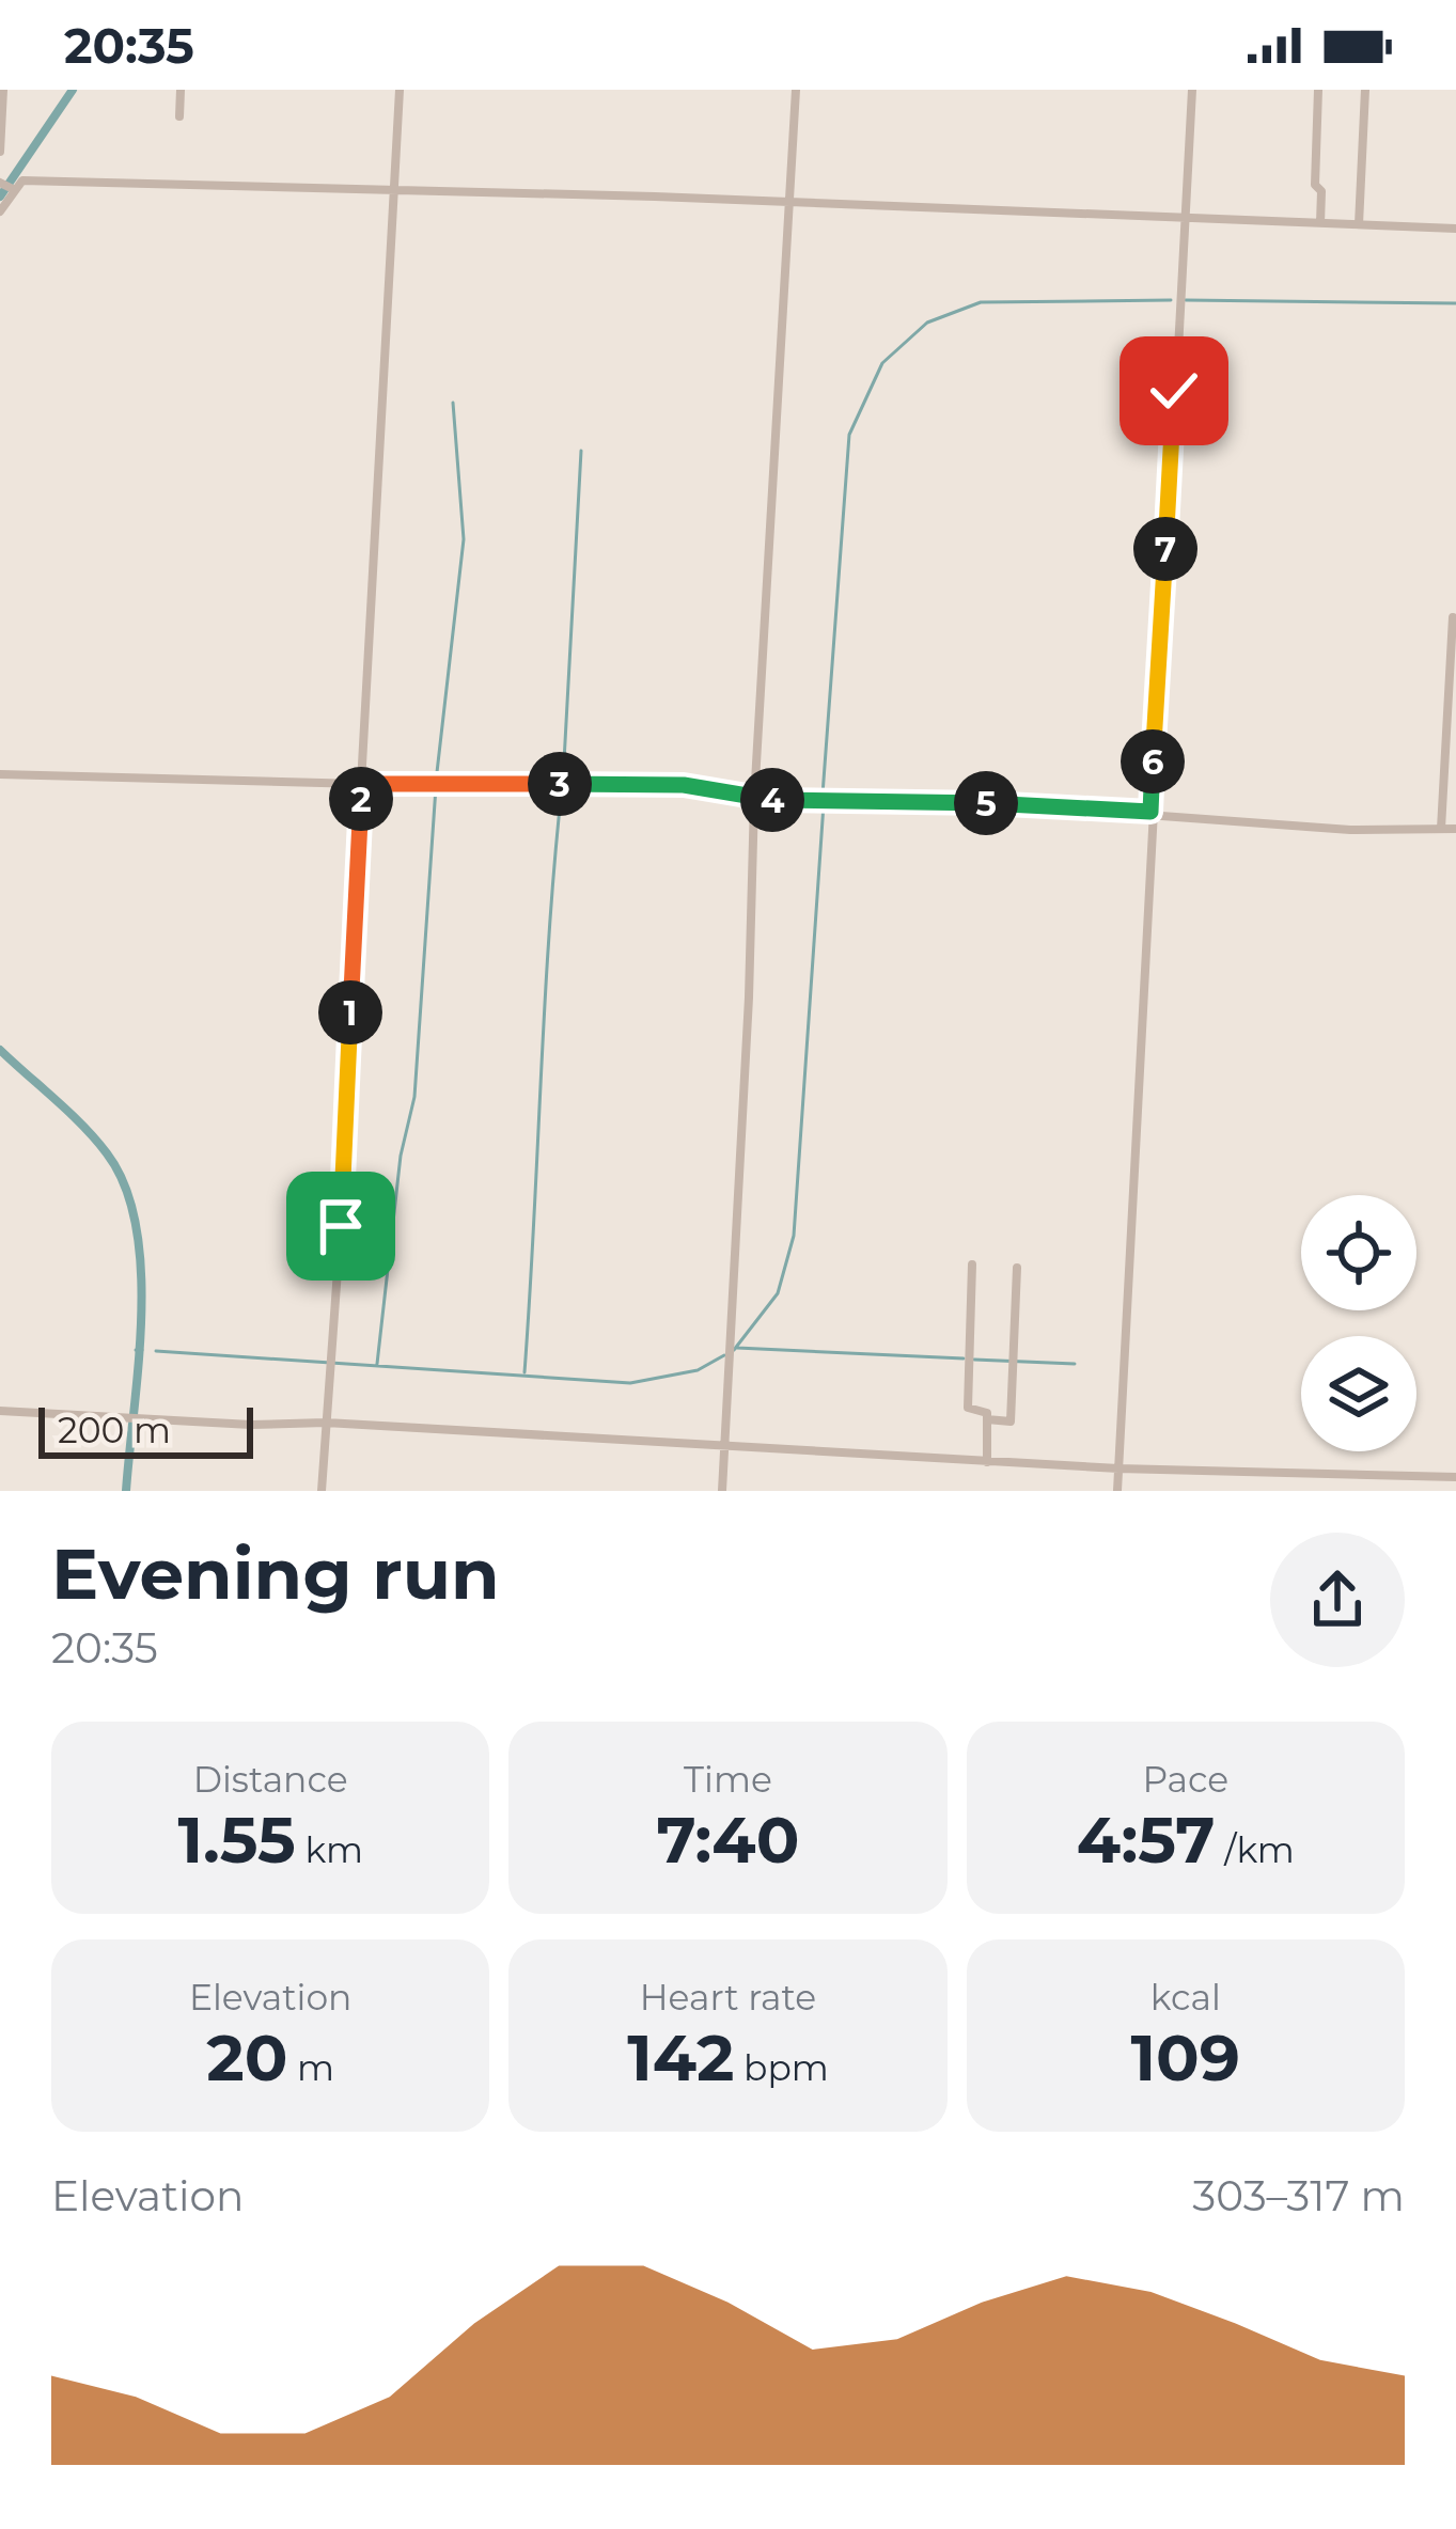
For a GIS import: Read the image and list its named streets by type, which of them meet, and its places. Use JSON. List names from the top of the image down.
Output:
{
  "scale_bar": "200 m",
  "page": {
    "status": "20:35",
    "pins": [
      "7",
      "6",
      "3",
      "2",
      "4",
      "5",
      "1"
    ],
    "scale": "200 m",
    "heading": ["Evening run", "20:35"],
    "stats": [
      ["Distance", "1.55 km"],
      ["Time", "7:40"],
      ["Pace", "4:57 /km"],
      ["Elevation", "20 m"],
      ["Heart rate", "142 bpm"],
      ["kcal", "109"]
    ],
    "chart": ["Elevation", "303–317 m"]
  }
}
